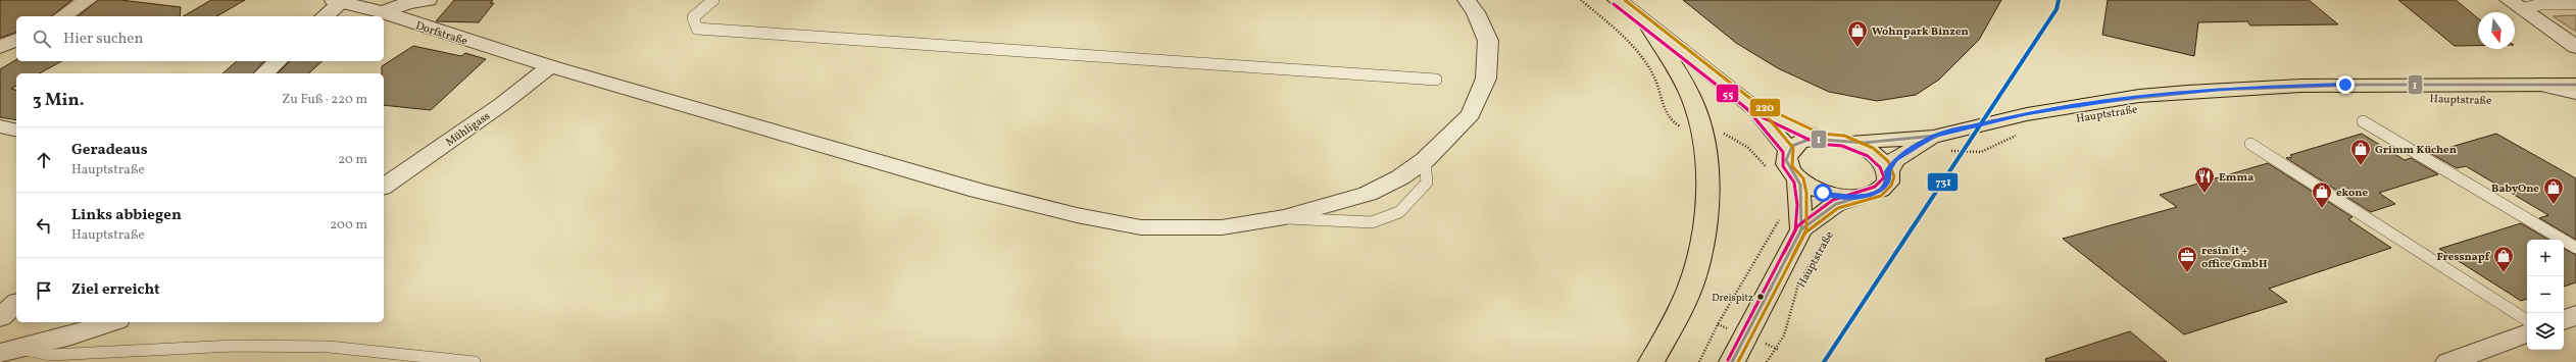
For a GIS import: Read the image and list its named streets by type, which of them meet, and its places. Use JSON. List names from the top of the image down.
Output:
{
  "streets": {
    "main road": ["Hauptstraße"],
    "street": ["Dorfstraße", "Mühligass"]
  },
  "crossings": [
    ["Dorfstraße", "Mühligass"]
  ],
  "places": {
    "shop": [
      "Wohnpark Binzen",
      "Grimm Küchen",
      "BabyOne",
      "ekone",
      "Fressnapf"
    ],
    "restaurant": ["Emma"],
    "office": ["resin it + office GmbH"],
    "other": ["Dreispitz"]
  },
  "lines": [
    "transit line 731",
    "transit line 220",
    "transit line 55",
    "transit line 1"
  ],
  "north": "bottom",
  "page": {
    "search": "Hier suchen",
    "heading": ["3 Min.", "Zu Fuß · 220 m"],
    "list": [
      ["Geradeaus", "Hauptstraße", "20 m"],
      ["Links abbiegen", "Hauptstraße", "200 m"],
      "Ziel erreicht"
    ],
    "map_buttons": ["+", "−"]
  }
}
